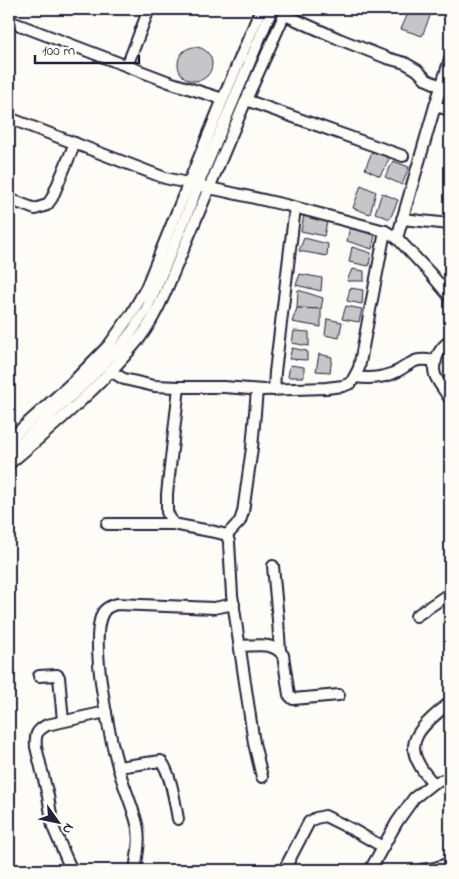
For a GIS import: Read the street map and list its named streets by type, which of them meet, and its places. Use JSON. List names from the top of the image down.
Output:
{
  "scale_bar": "100 m",
  "north": "bottom right"
}
